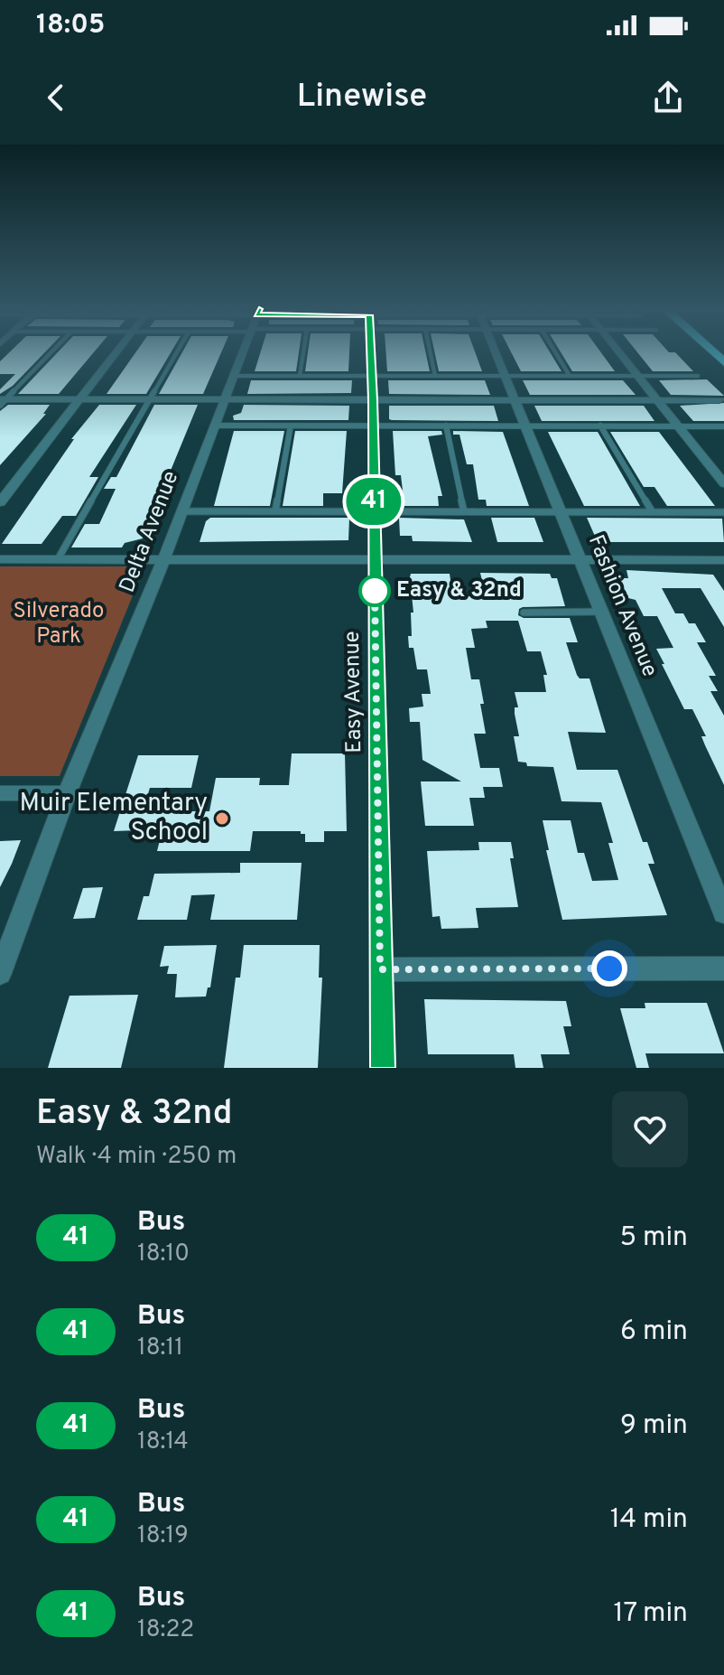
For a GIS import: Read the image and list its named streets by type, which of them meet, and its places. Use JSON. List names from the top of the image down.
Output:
{
  "streets": {
    "street": ["Delta Avenue", "Fashion Avenue", "Easy Avenue"]
  },
  "parks": ["Silverado Park"],
  "places": ["Easy & 32nd", "Muir Elementary School"],
  "lines": ["bus line 41"],
  "page": {
    "status": "18:05",
    "header": "Linewise",
    "on_map": "41",
    "heading": ["Easy & 32nd", "Walk · 4 min · 250 m"],
    "list": [
      {
        "mark": "41",
        "name": "Bus",
        "note": "18:10",
        "value": "5 min"
      },
      {
        "mark": "41",
        "name": "Bus",
        "note": "18:11",
        "value": "6 min"
      },
      {
        "mark": "41",
        "name": "Bus",
        "note": "18:14",
        "value": "9 min"
      },
      {
        "mark": "41",
        "name": "Bus",
        "note": "18:19",
        "value": "14 min"
      },
      {
        "mark": "41",
        "name": "Bus",
        "note": "18:22",
        "value": "17 min"
      }
    ]
  }
}
